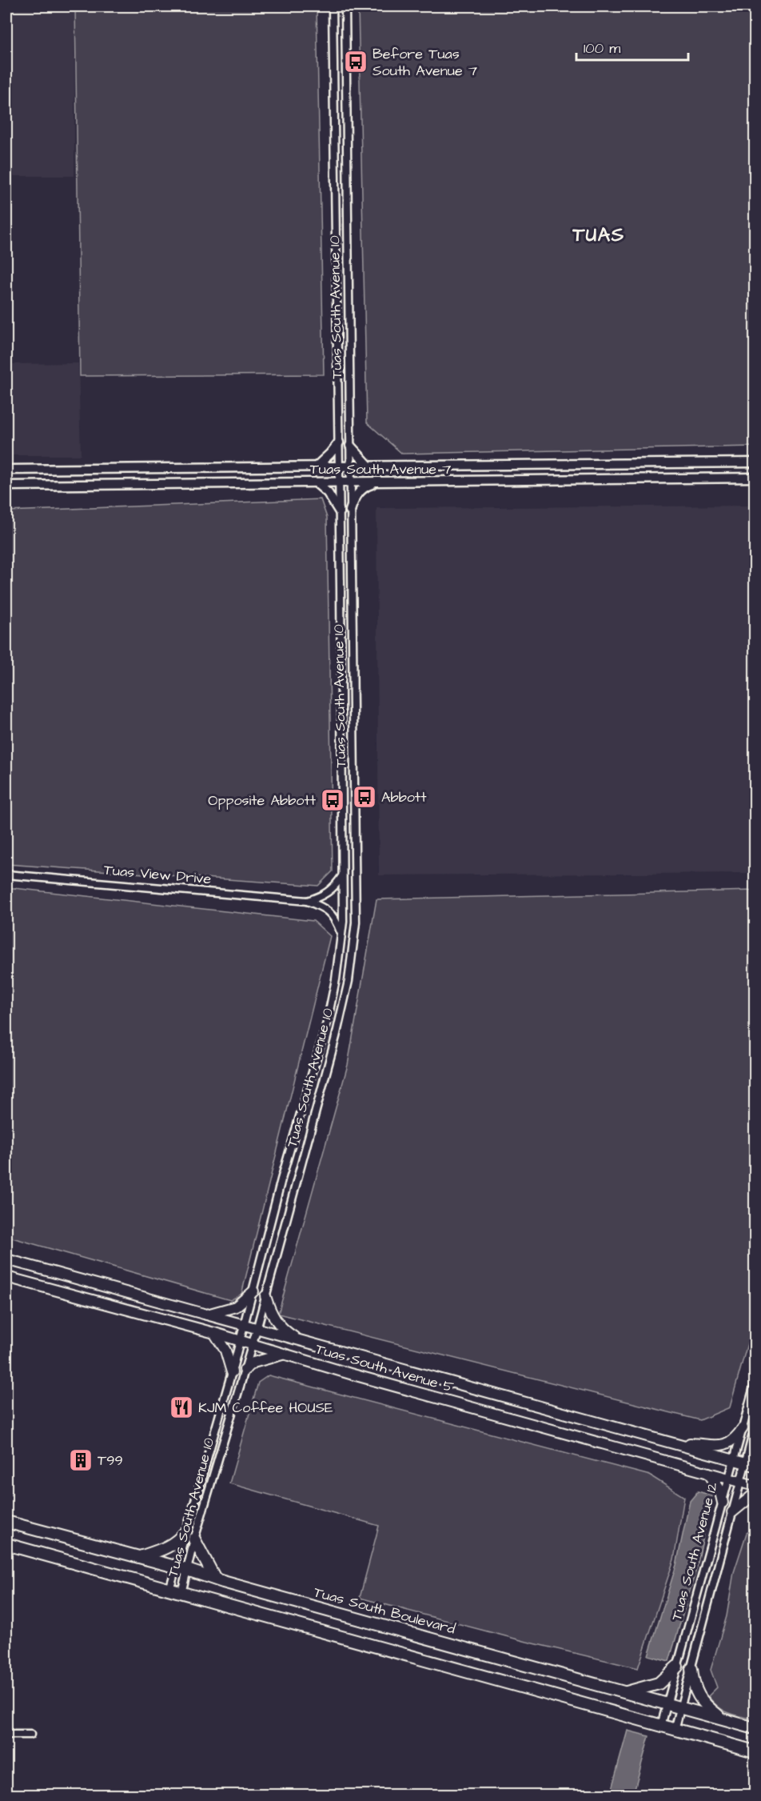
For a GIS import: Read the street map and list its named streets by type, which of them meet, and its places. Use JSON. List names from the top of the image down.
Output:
{
  "streets": {
    "main road": ["Tuas South Avenue 5", "Tuas South Boulevard"],
    "street": [
      "Tuas South Avenue 10",
      "Tuas South Avenue 7",
      "Tuas View Drive",
      "Tuas South Avenue 12"
    ]
  },
  "crossings": [
    ["Tuas South Avenue 10", "Tuas South Avenue 7"],
    ["Tuas South Avenue 10", "Tuas View Drive"],
    ["Tuas South Avenue 10", "Tuas South Avenue 5"],
    ["Tuas South Avenue 10", "Tuas South Boulevard"],
    ["Tuas South Avenue 5", "Tuas South Avenue 12"],
    ["Tuas South Avenue 12", "Tuas South Boulevard"]
  ],
  "districts": ["TUAS"],
  "places": {
    "bus stop": ["Before Tuas South Avenue 7", "Abbott", "Opposite Abbott"],
    "restaurant": ["KJM Coffee HOUSE"],
    "building": ["T99"]
  },
  "scale_bar": "100 m"
}
